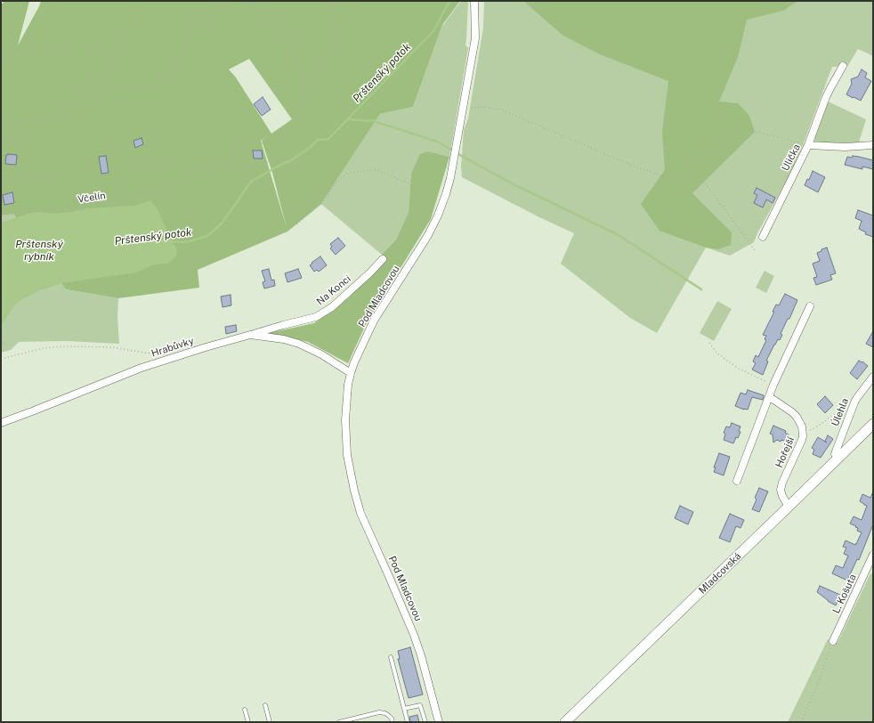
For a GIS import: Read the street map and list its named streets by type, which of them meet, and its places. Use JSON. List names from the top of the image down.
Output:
{
  "streets": {
    "street": [
      "Ulička",
      "Na Konci",
      "Pod Mladcovou",
      "Hrabůvky",
      "Úlehla",
      "Hořejší",
      "Mladcovská",
      "L. Košuta"
    ],
    "path": ["Včelín"]
  },
  "crossings": [
    ["Na Konci", "Hrabůvky"],
    ["Pod Mladcovou", "Hrabůvky"],
    ["Úlehla", "Mladcovská"],
    ["Hořejší", "Mladcovská"]
  ],
  "water": ["Prštenský potok", "Prštenský rybník"]
}
